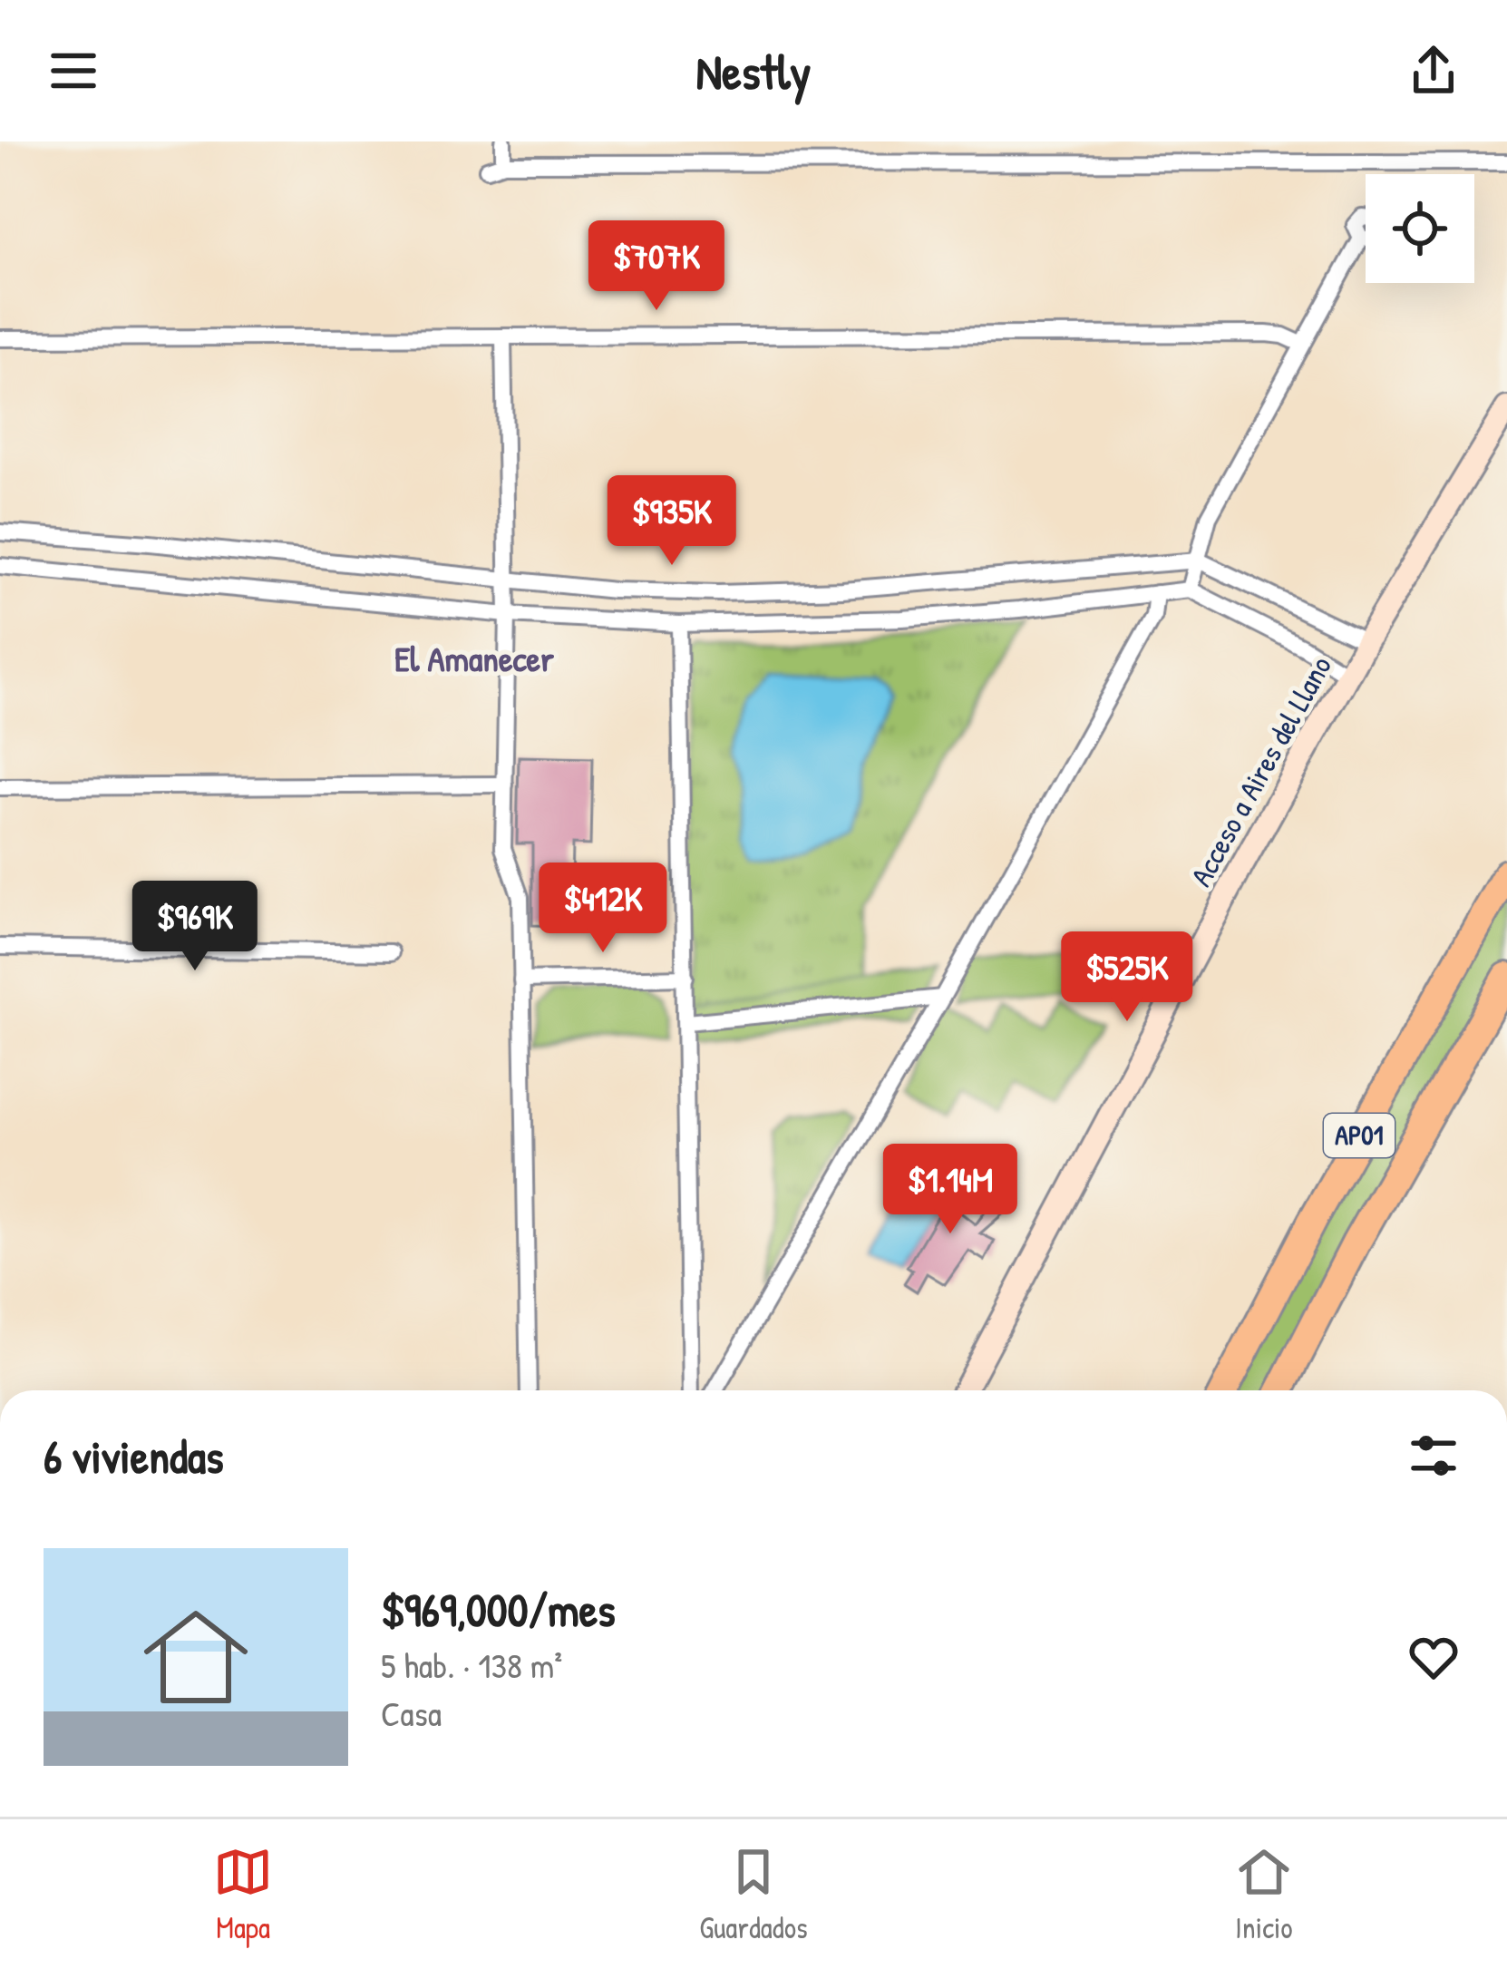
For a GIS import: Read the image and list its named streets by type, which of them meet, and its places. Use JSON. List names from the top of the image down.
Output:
{
  "streets": {
    "highway": ["AP01"],
    "street": ["Acceso a Aires del Llano"]
  },
  "districts": ["El Amanecer"],
  "page": {
    "header": "Nestly",
    "price": [
      "$707K",
      "$935K",
      "$412K",
      "$969K",
      "$525K",
      "$1.14M"
    ],
    "heading": "6 viviendas",
    "list": [
      {
        "name": "$969,000/mes",
        "note": "5 hab. · 138 m² · Casa"
      }
    ],
    "tabs": ["Mapa", "Guardados", "Inicio"]
  }
}
